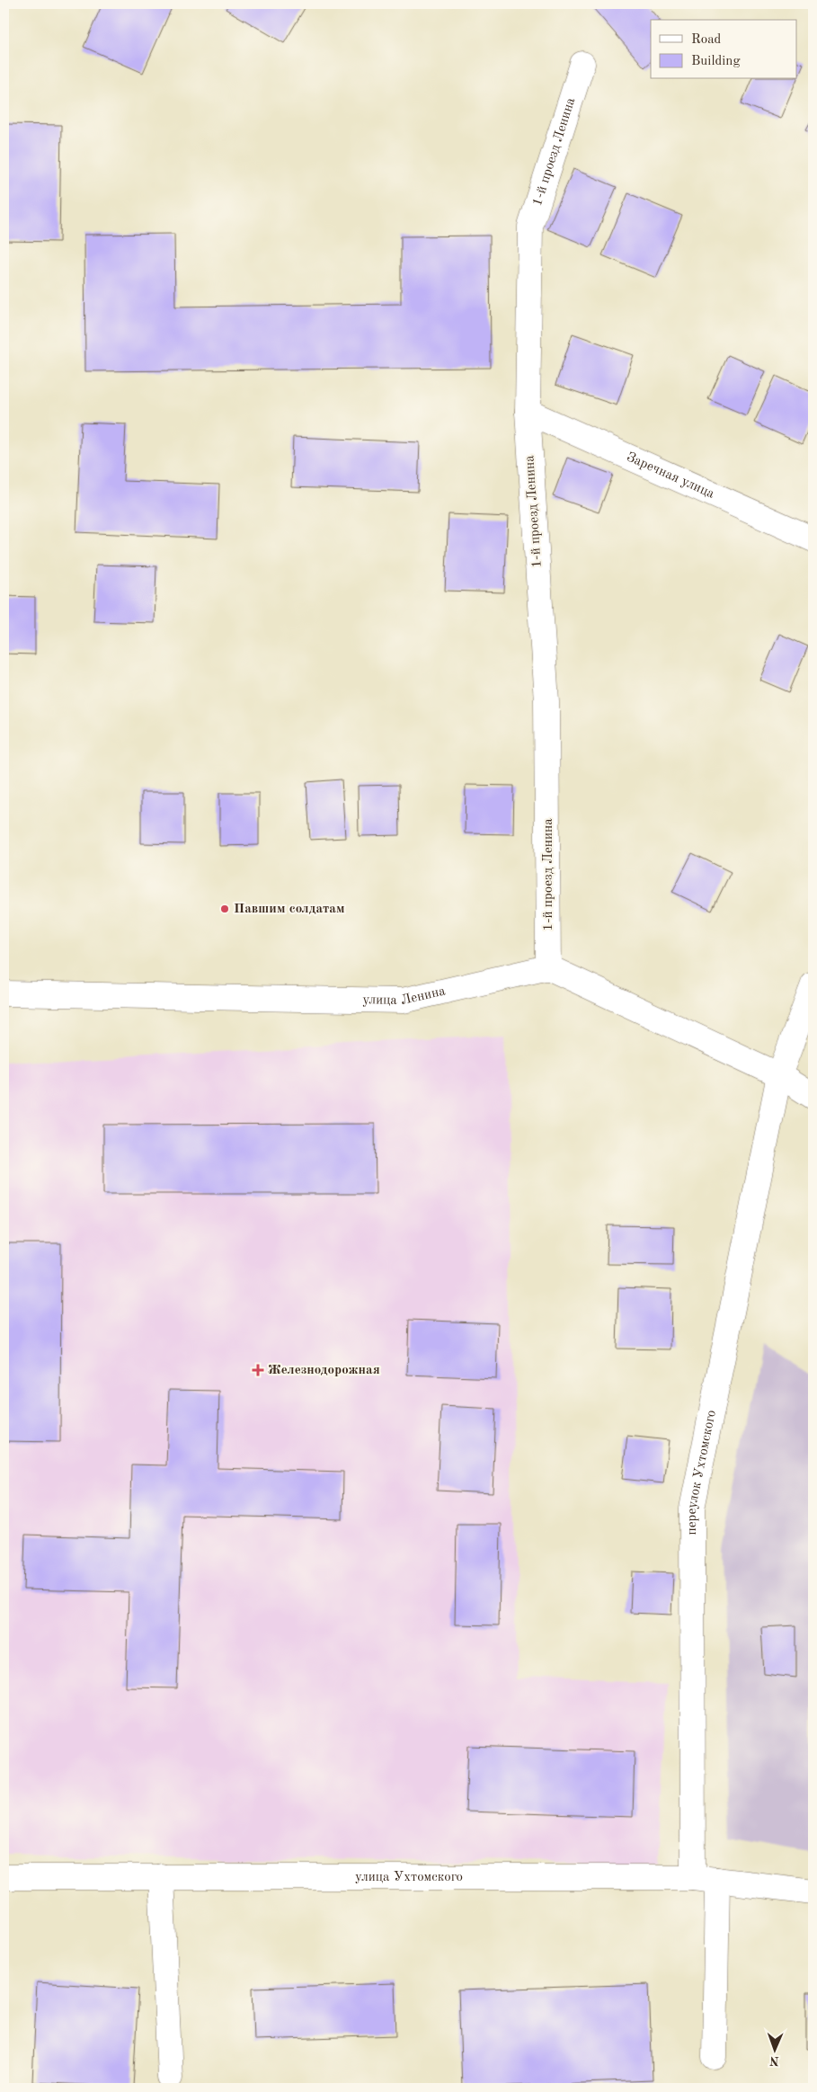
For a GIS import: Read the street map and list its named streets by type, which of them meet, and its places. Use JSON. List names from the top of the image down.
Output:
{
  "streets": {
    "street": [
      "1-й проезд Ленина",
      "Заречная улица",
      "улица Ленина",
      "переулок Ухтомского",
      "улица Ухтомского"
    ]
  },
  "crossings": [
    ["1-й проезд Ленина", "Заречная улица"],
    ["1-й проезд Ленина", "улица Ленина"],
    ["переулок Ухтомского", "улица Ухтомского"]
  ],
  "places": {
    "other": ["Павшим солдатам"],
    "health": ["Железнодорожная"]
  },
  "legend": ["Road", "Building"],
  "north": "bottom"
}
